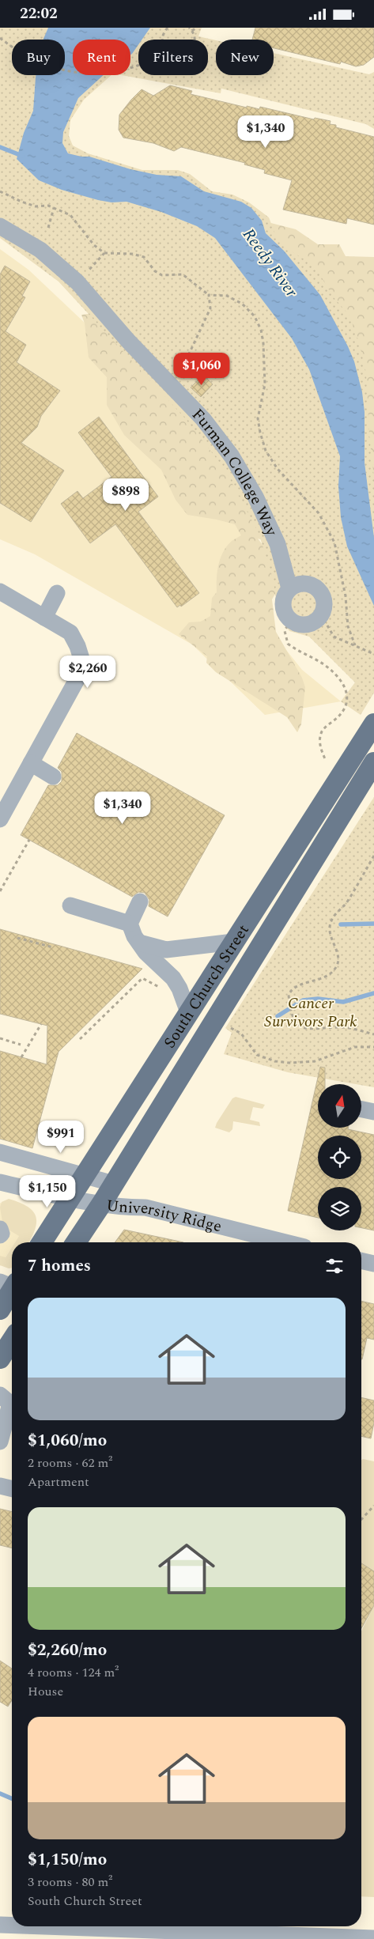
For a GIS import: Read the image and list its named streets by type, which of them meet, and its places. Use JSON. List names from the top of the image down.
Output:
{
  "streets": {
    "main road": ["South Church Street"],
    "street": ["Furman College Way", "University Ridge"]
  },
  "crossings": [
    ["South Church Street", "University Ridge"]
  ],
  "water": ["Reedy River"],
  "parks": ["Cancer Survivors Park"],
  "north": "top",
  "page": {
    "status": "22:02",
    "chip": [
      "Buy",
      "Rent",
      "Filters",
      "New"
    ],
    "price": [
      "$1,340",
      "$1,060",
      "$898",
      "$2,260",
      "$1,340",
      "$991",
      "$1,150"
    ],
    "heading": "7 homes",
    "list": [
      {
        "name": "$1,060/mo",
        "note": "2 rooms · 62 m² · Apartment"
      },
      {
        "name": "$2,260/mo",
        "note": "4 rooms · 124 m² · House"
      },
      {
        "name": "$1,150/mo",
        "note": "3 rooms · 80 m² · South Church Street"
      }
    ]
  }
}
